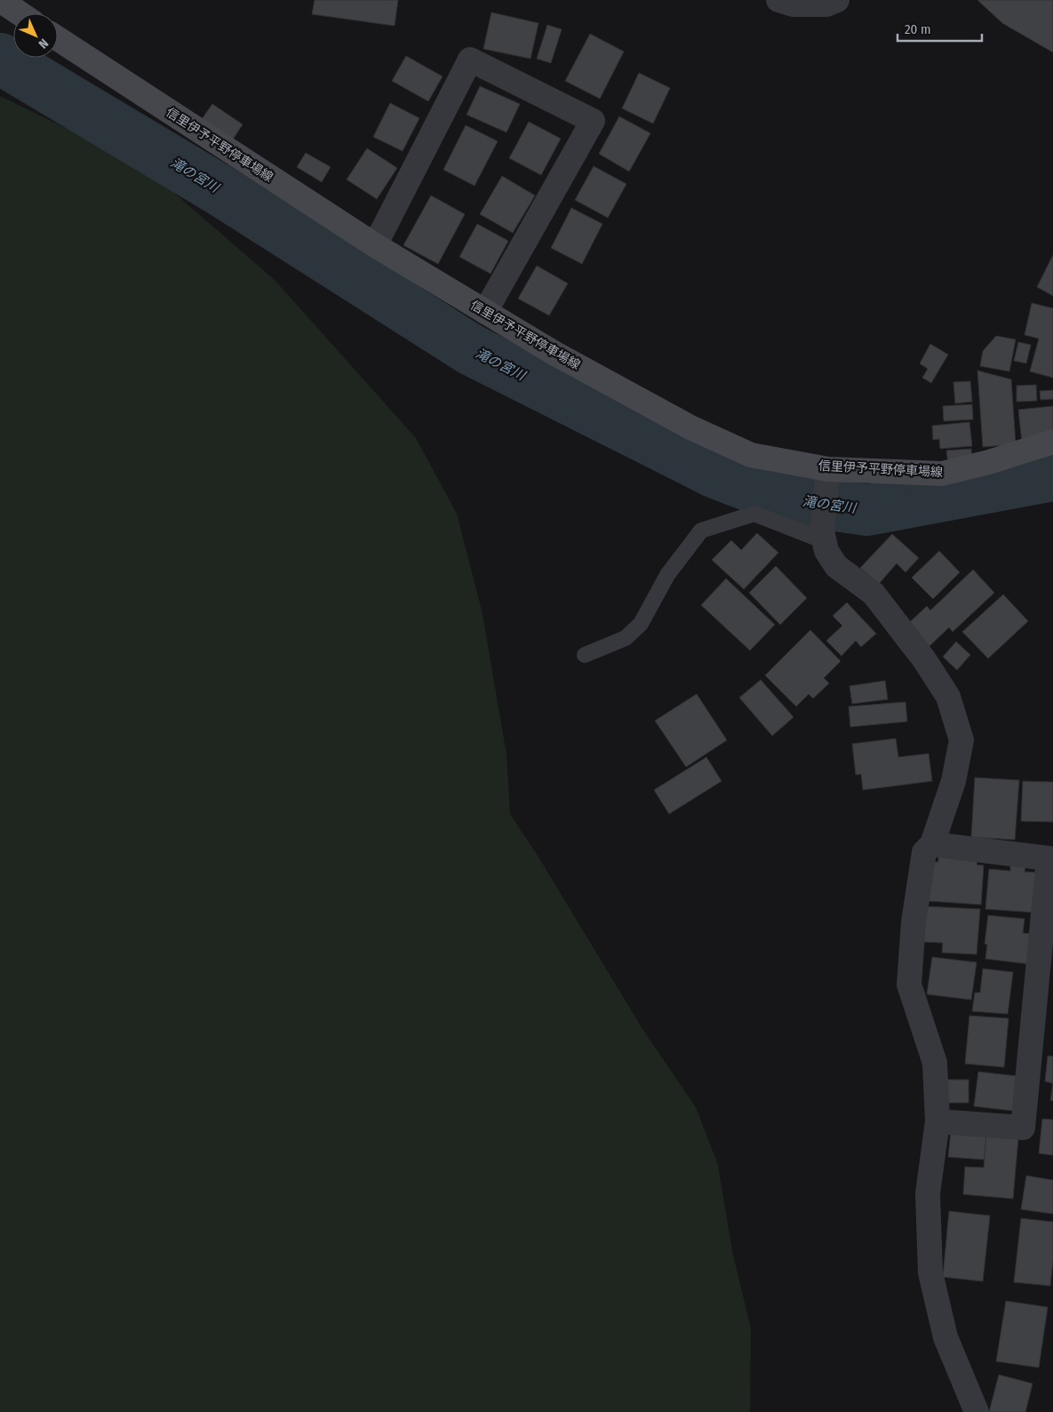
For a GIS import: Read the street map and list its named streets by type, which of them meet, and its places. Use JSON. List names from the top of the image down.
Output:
{
  "streets": {
    "main road": ["信里伊予平野停車場線"]
  },
  "water": ["滝の宮川"],
  "scale_bar": "20 m",
  "north": "bottom right"
}
